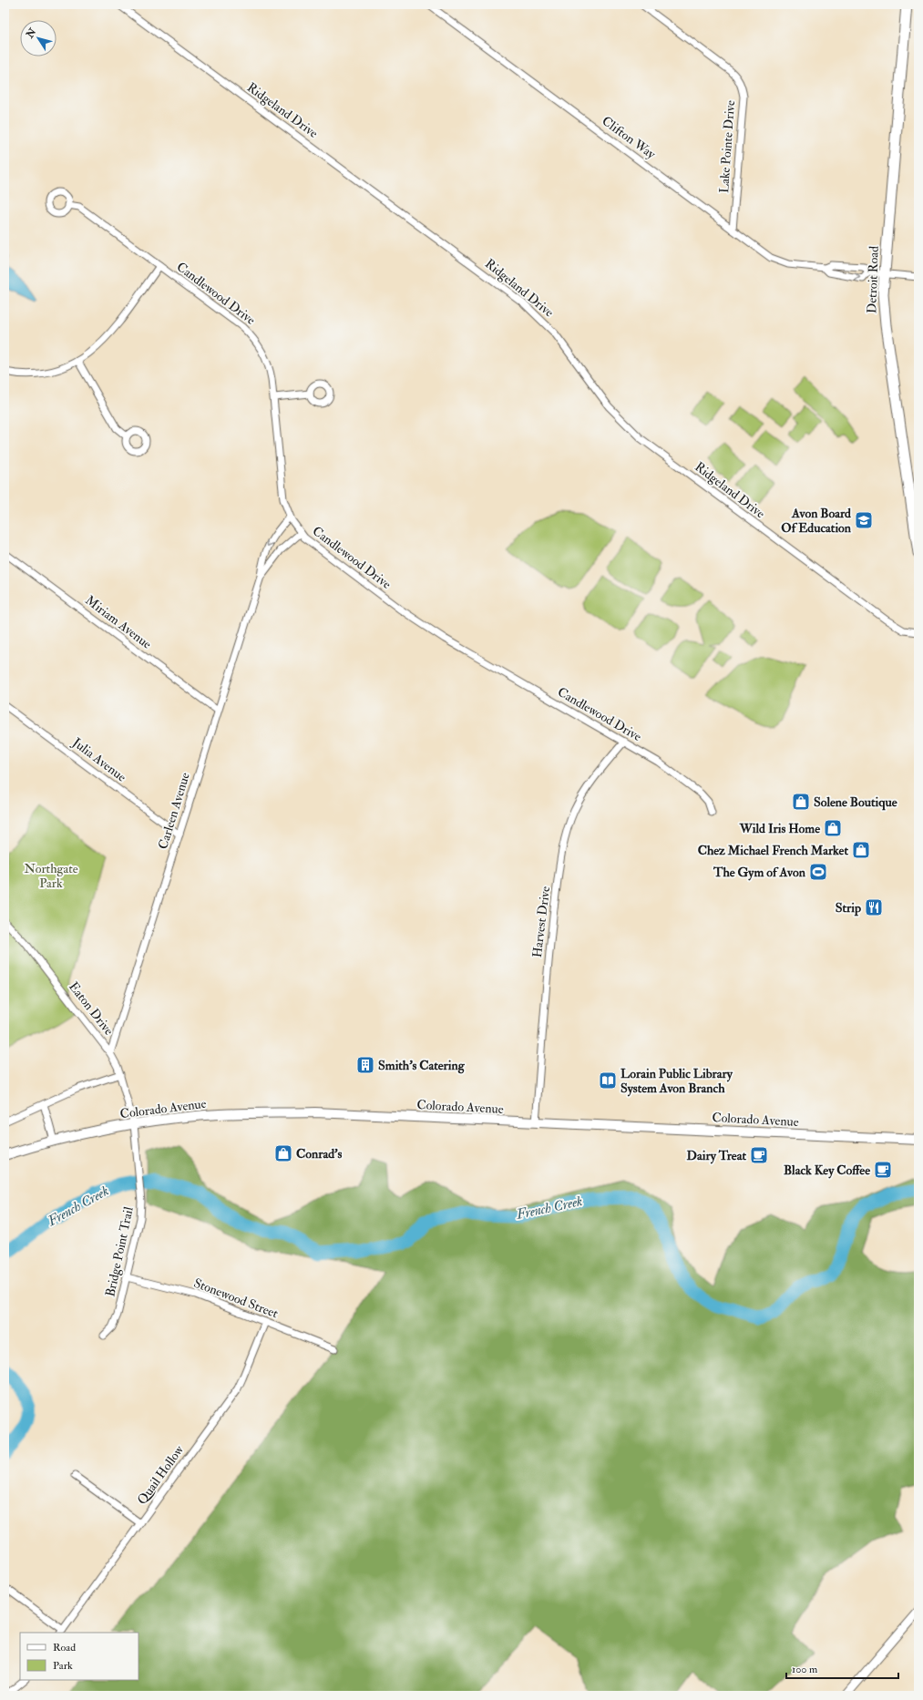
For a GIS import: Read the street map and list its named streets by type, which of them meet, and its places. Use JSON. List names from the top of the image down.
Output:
{
  "streets": {
    "main road": ["Detroit Road", "Colorado Avenue"],
    "street": [
      "Ridgeland Drive",
      "Clifton Way",
      "Lake Pointe Drive",
      "Candlewood Drive",
      "Miriam Avenue",
      "Julia Avenue",
      "Carleen Avenue",
      "Harvest Drive",
      "Eaton Drive",
      "Bridge Point Trail",
      "Stonewood Street",
      "Quail Hollow"
    ]
  },
  "crossings": [
    ["Clifton Way", "Lake Pointe Drive"],
    ["Clifton Way", "Detroit Road"],
    ["Candlewood Drive", "Carleen Avenue"],
    ["Candlewood Drive", "Harvest Drive"],
    ["Miriam Avenue", "Carleen Avenue"],
    ["Julia Avenue", "Carleen Avenue"],
    ["Carleen Avenue", "Eaton Drive"],
    ["Harvest Drive", "Colorado Avenue"],
    ["Eaton Drive", "Colorado Avenue"],
    ["Eaton Drive", "Bridge Point Trail"],
    ["Colorado Avenue", "Bridge Point Trail"],
    ["Bridge Point Trail", "Stonewood Street"],
    ["Stonewood Street", "Quail Hollow"]
  ],
  "water": ["French Creek"],
  "parks": ["Northgate Park"],
  "places": {
    "school or university": ["Avon Board Of Education"],
    "shop": [
      "Solene Boutique",
      "Wild Iris Home",
      "Chez Michael French Market",
      "Conrad's"
    ],
    "sports": ["The Gym of Avon"],
    "restaurant": ["Strip"],
    "building": ["Smith's Catering"],
    "library": ["Lorain Public Library System Avon Branch"],
    "cafe": ["Dairy Treat", "Black Key Coffee"]
  },
  "legend": ["Road", "Park"],
  "scale_bar": "100 m",
  "north": "top left"
}
